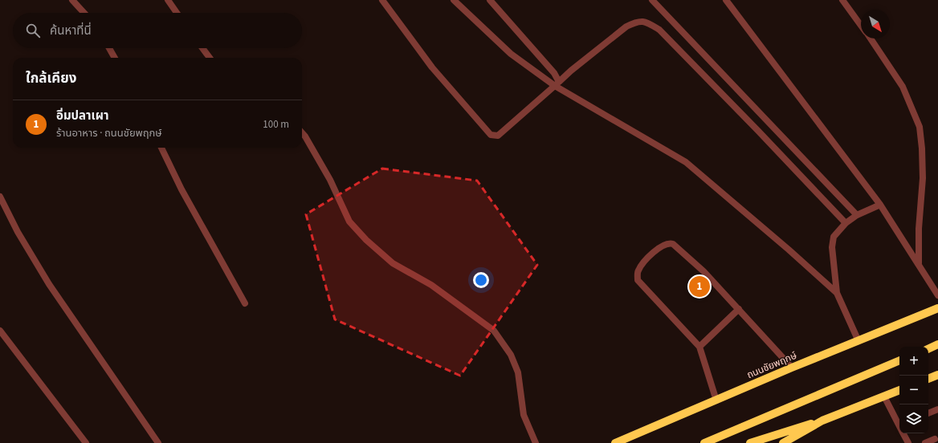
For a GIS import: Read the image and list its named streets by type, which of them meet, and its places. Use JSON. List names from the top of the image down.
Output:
{
  "streets": {
    "main road": ["ถนนชัยพฤกษ์"]
  },
  "north": "bottom right",
  "page": {
    "search": "ค้นหาที่นี่",
    "heading": "ใกล้เคียง",
    "list": [
      {
        "mark": "1",
        "name": "อิ่มปลาเผา",
        "note": "ร้านอาหาร · ถนนชัยพฤกษ์",
        "value": "100 m"
      }
    ],
    "pins": "1",
    "map_buttons": ["+", "−"]
  }
}
